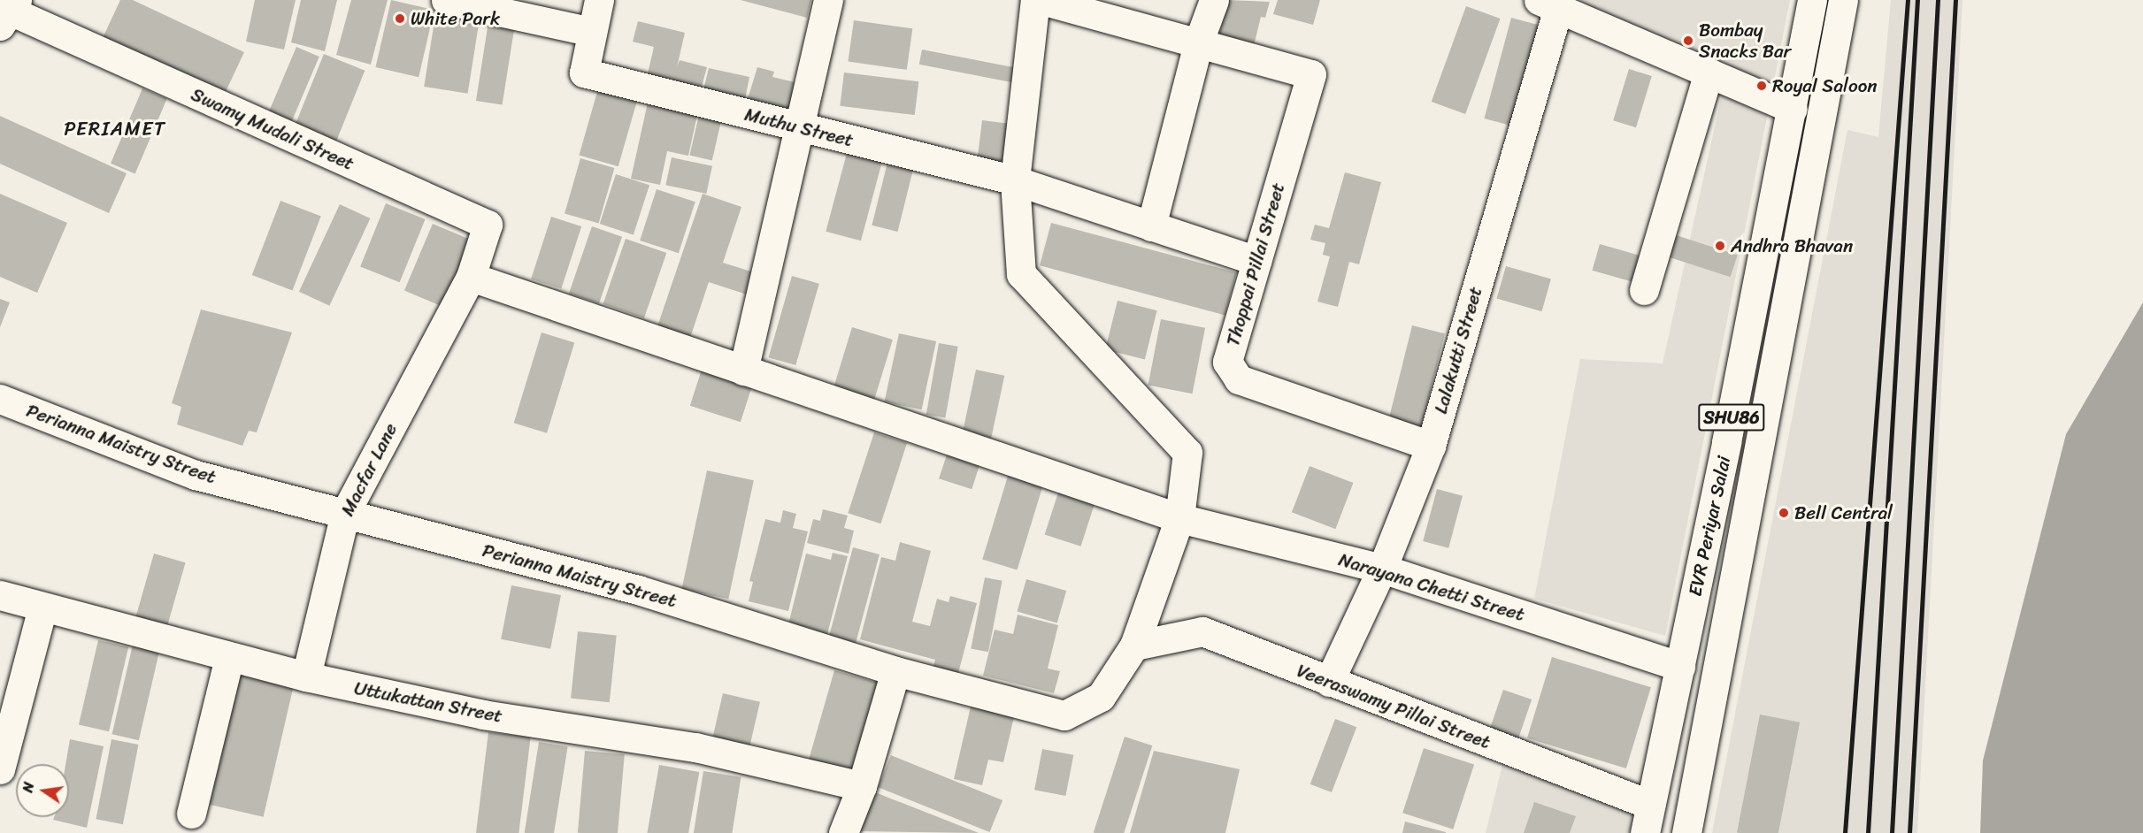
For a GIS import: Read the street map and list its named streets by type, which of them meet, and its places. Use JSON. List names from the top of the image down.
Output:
{
  "streets": {
    "street": [
      "Muthu Street",
      "Swamy Mudali Street",
      "Thoppai Pillai Street",
      "Lalakutti Street",
      "SHU86",
      "Perianna Maistry Street",
      "Macfar Lane",
      "EVR Periyar Salai",
      "Narayana Chetti Street",
      "Uttukattan Street",
      "Veeraswamy Pillai Street"
    ]
  },
  "crossings": [
    ["Muthu Street", "Thoppai Pillai Street"],
    ["Muthu Street", "Perianna Maistry Street"],
    ["Swamy Mudali Street", "Macfar Lane"],
    ["Swamy Mudali Street", "Narayana Chetti Street"],
    ["Thoppai Pillai Street", "Lalakutti Street"],
    ["Lalakutti Street", "Narayana Chetti Street"],
    ["Lalakutti Street", "Veeraswamy Pillai Street"],
    ["Perianna Maistry Street", "Macfar Lane"],
    ["Perianna Maistry Street", "Narayana Chetti Street"],
    ["Perianna Maistry Street", "Veeraswamy Pillai Street"],
    ["Macfar Lane", "Narayana Chetti Street"],
    ["Macfar Lane", "Uttukattan Street"],
    ["EVR Periyar Salai", "Narayana Chetti Street"],
    ["EVR Periyar Salai", "Veeraswamy Pillai Street"]
  ],
  "districts": ["PERIAMET"],
  "places": [
    "White Park",
    "Bombay Snacks Bar",
    "Royal Saloon",
    "Andhra Bhavan",
    "Bell Central"
  ],
  "north": "left"
}
